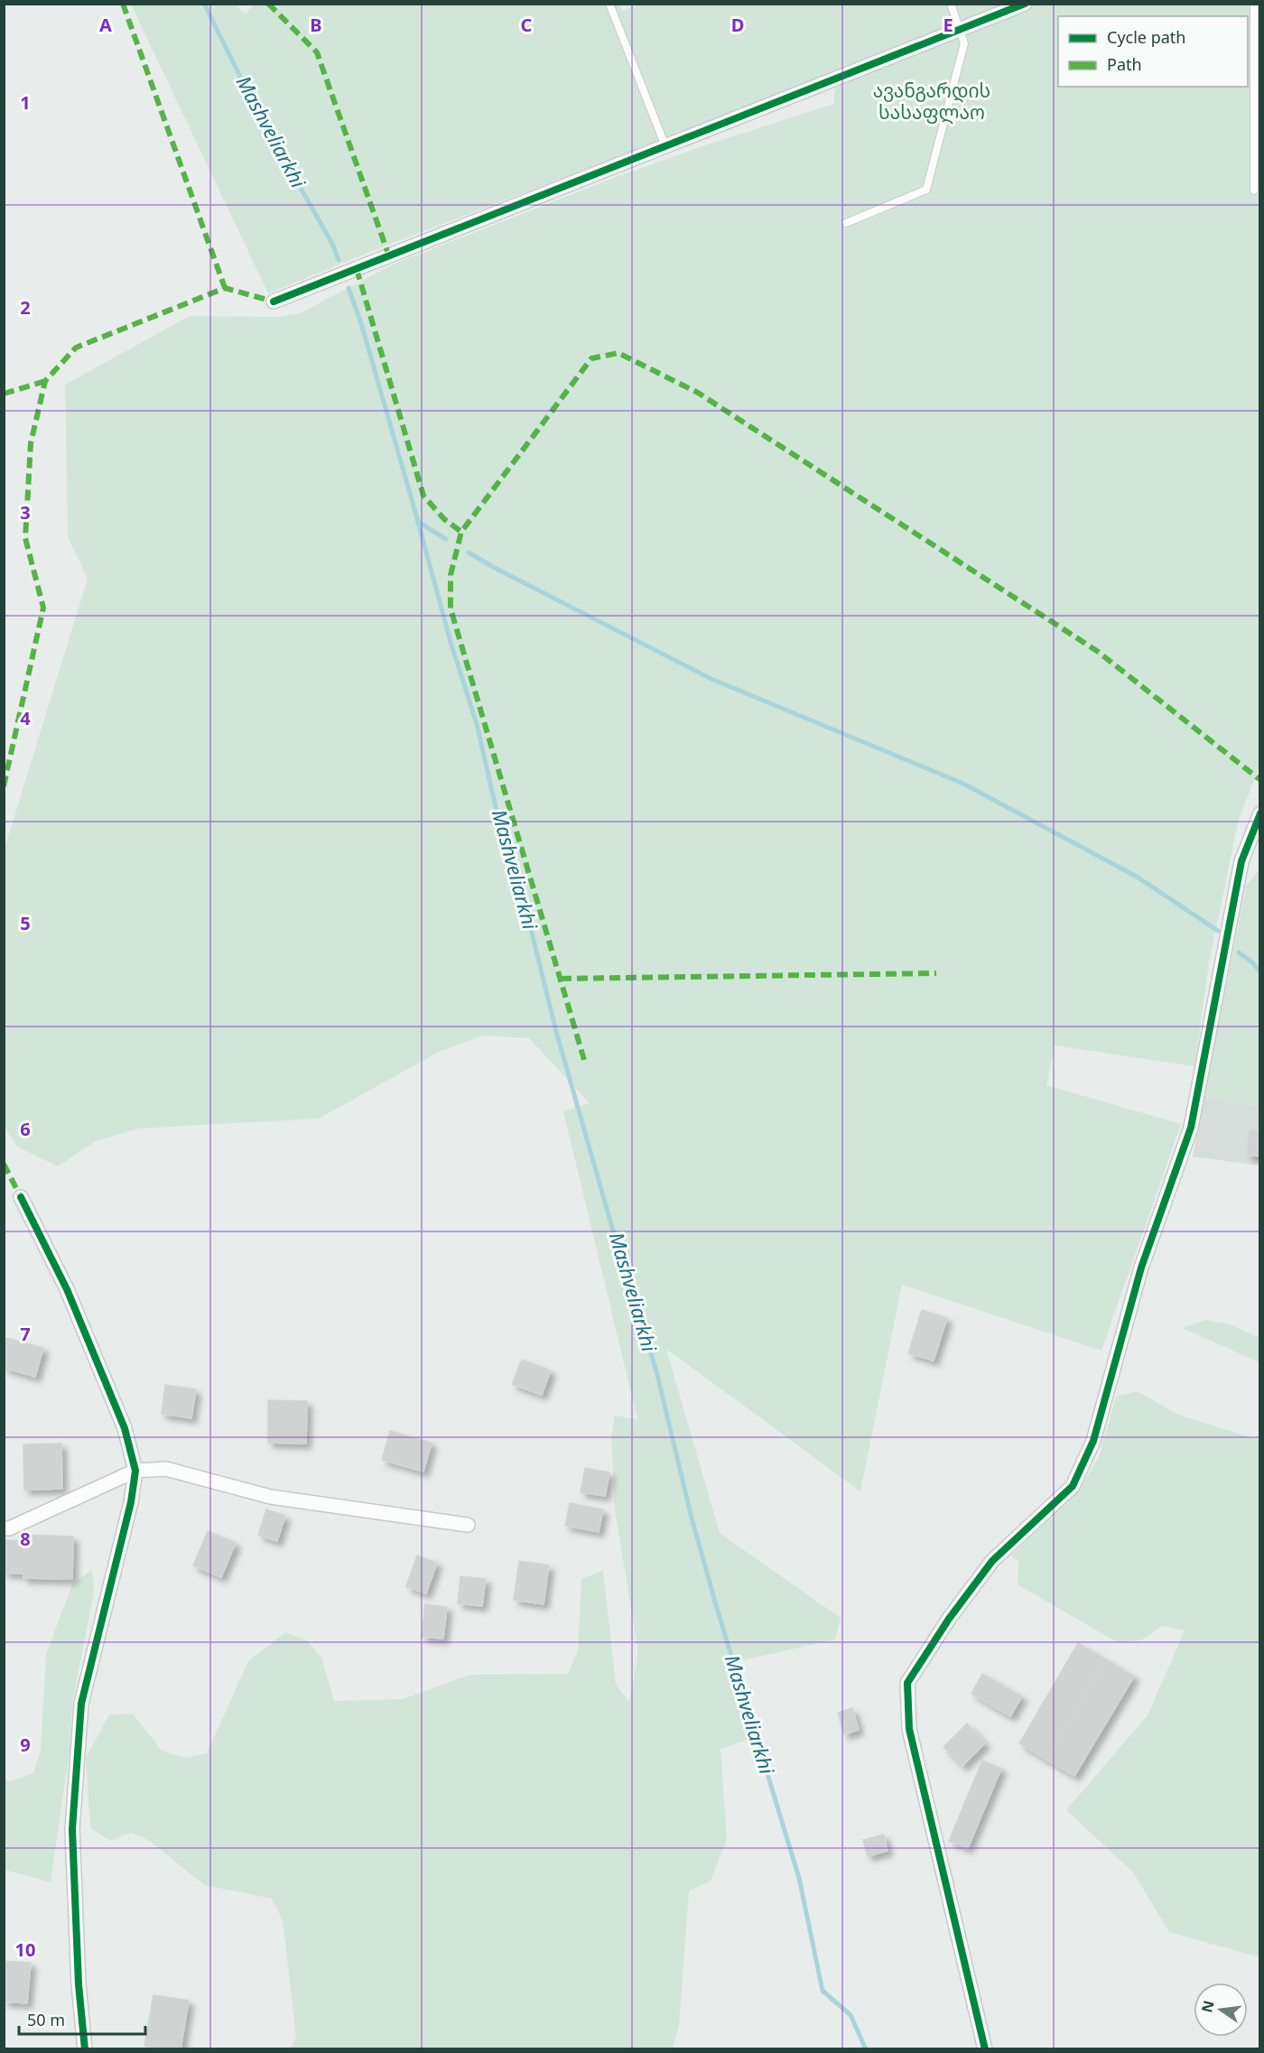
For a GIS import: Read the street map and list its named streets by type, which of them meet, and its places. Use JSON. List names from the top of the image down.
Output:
{
  "water": ["Mashveliarkhi"],
  "parks": ["ავანგარდის სასაფლაო"],
  "legend": ["Cycle path", "Path"],
  "scale_bar": "50 m",
  "north": "left",
  "grid": {
    "columns": [
      "A",
      "B",
      "C",
      "D",
      "E"
    ],
    "rows": [
      "1",
      "2",
      "3",
      "4",
      "5",
      "6",
      "7",
      "8",
      "9",
      "10"
    ]
  }
}
